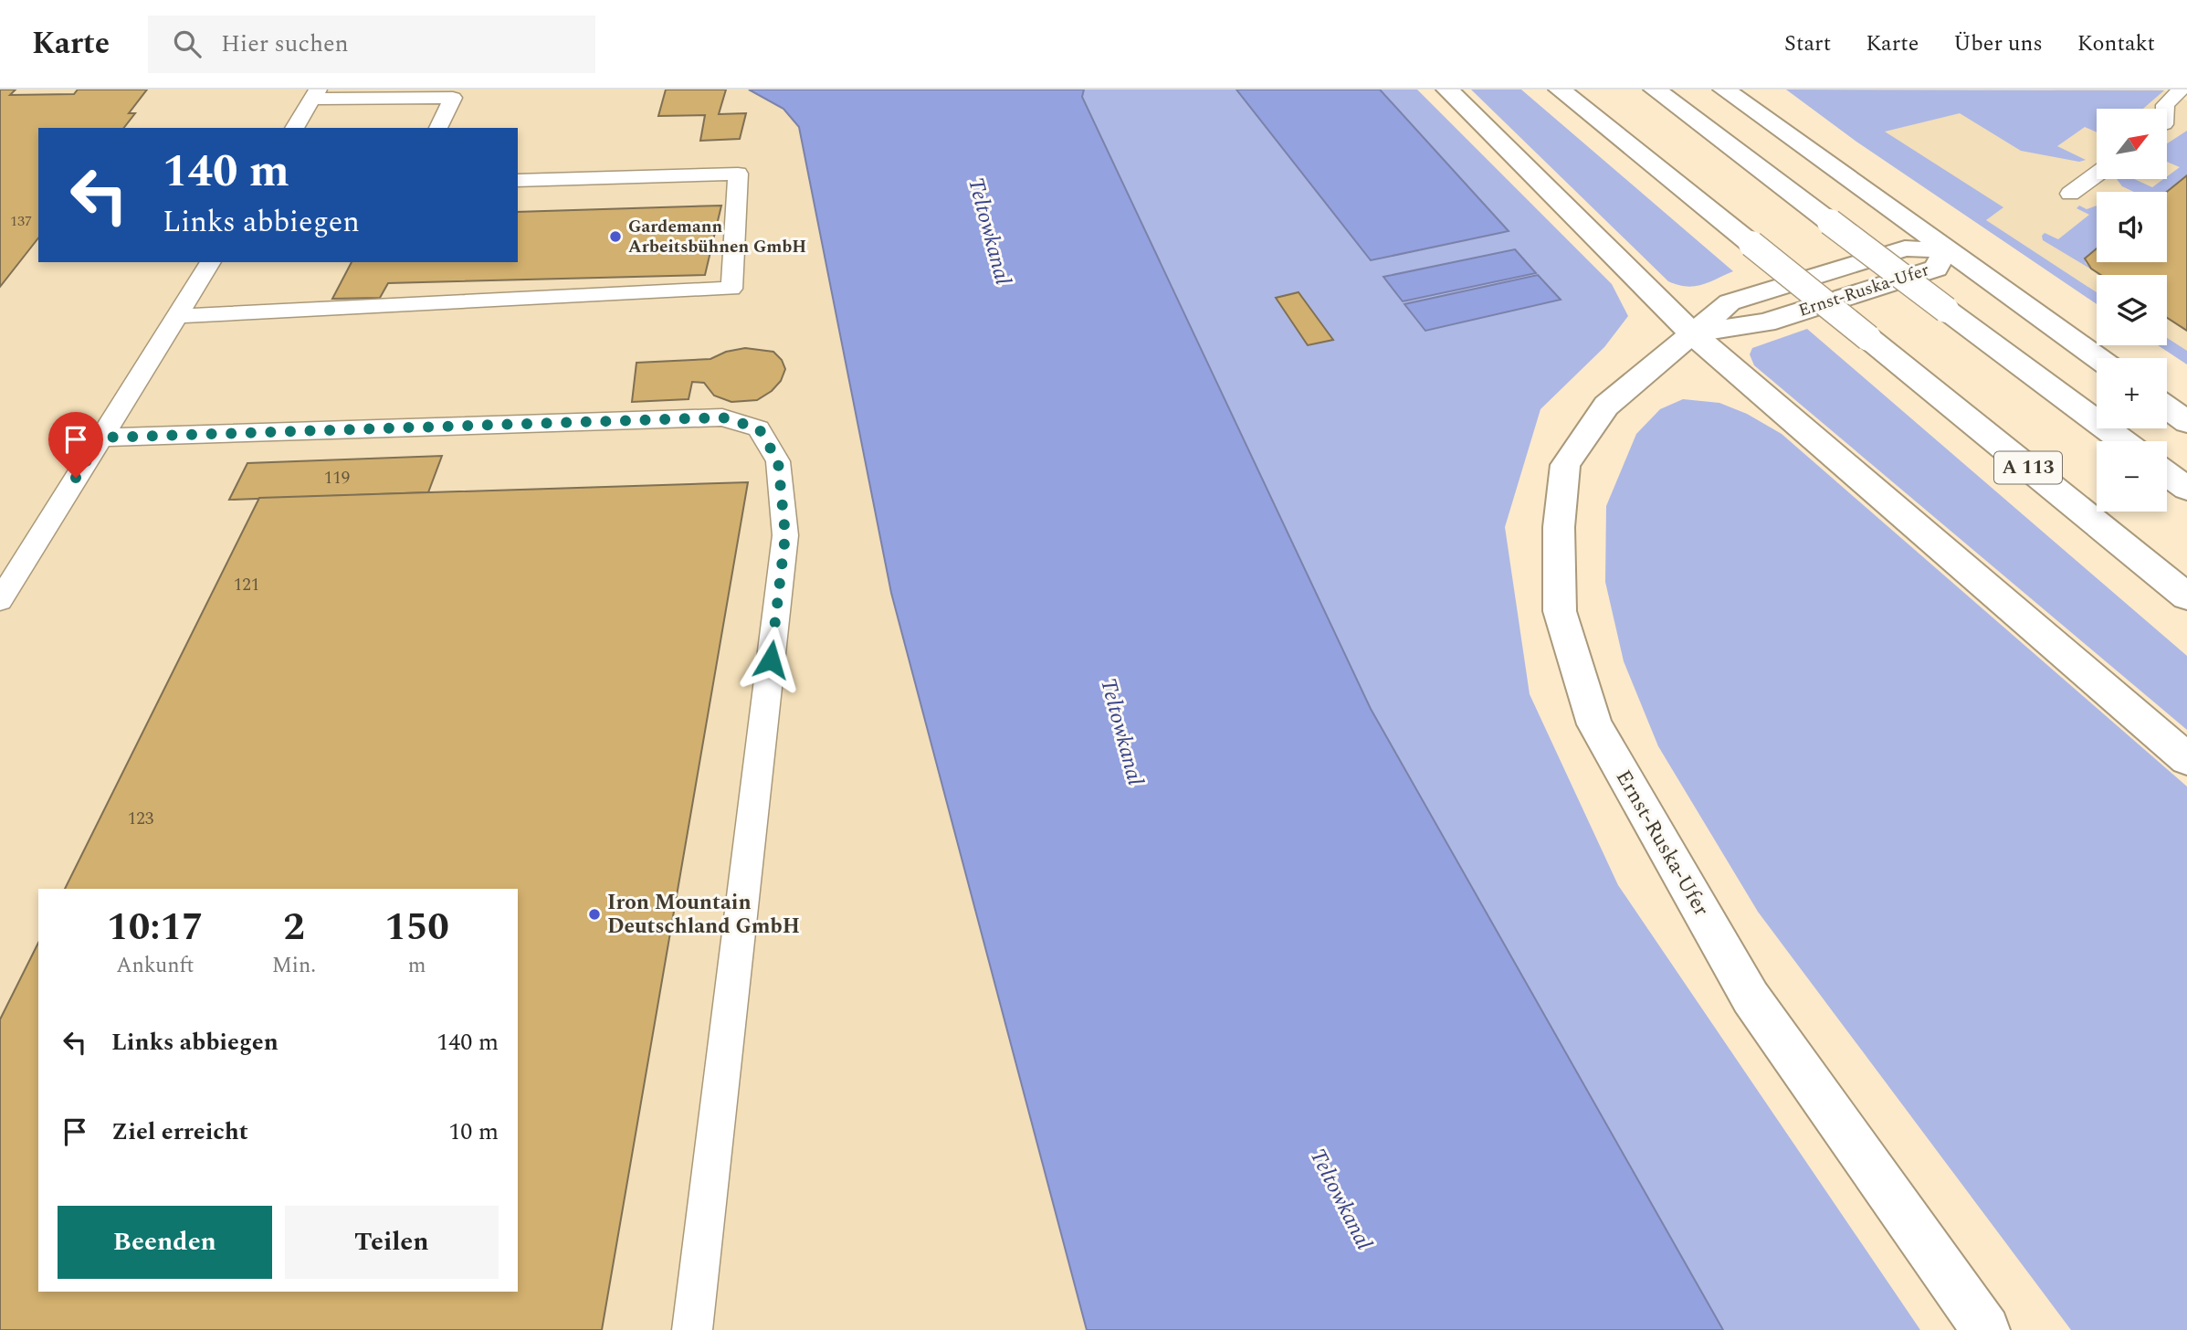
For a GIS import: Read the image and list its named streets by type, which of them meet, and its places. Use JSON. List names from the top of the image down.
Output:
{
  "streets": {
    "main road": ["Ernst-Ruska-Ufer", "A 113"]
  },
  "water": ["Teltowkanal"],
  "places": ["Gardemann Arbeitsbühnen GmbH", "Iron Mountain Deutschland GmbH"],
  "house_numbers": [
    "137",
    "119",
    "121",
    "123"
  ],
  "north": "top right",
  "page": {
    "header": "Karte",
    "search": "Hier suchen",
    "nav": [
      "Start",
      "Karte",
      "Über uns",
      "Kontakt"
    ],
    "map_buttons": ["+", "−"],
    "turn": ["140 m", "Links abbiegen"],
    "eta": [
      "10:17",
      "Ankunft",
      "2",
      "Min.",
      "150",
      "m"
    ],
    "list": [
      {
        "name": "Links abbiegen",
        "value": "140 m"
      },
      {
        "name": "Ziel erreicht",
        "value": "10 m"
      }
    ],
    "buttons": ["Beenden", "Teilen"]
  }
}
